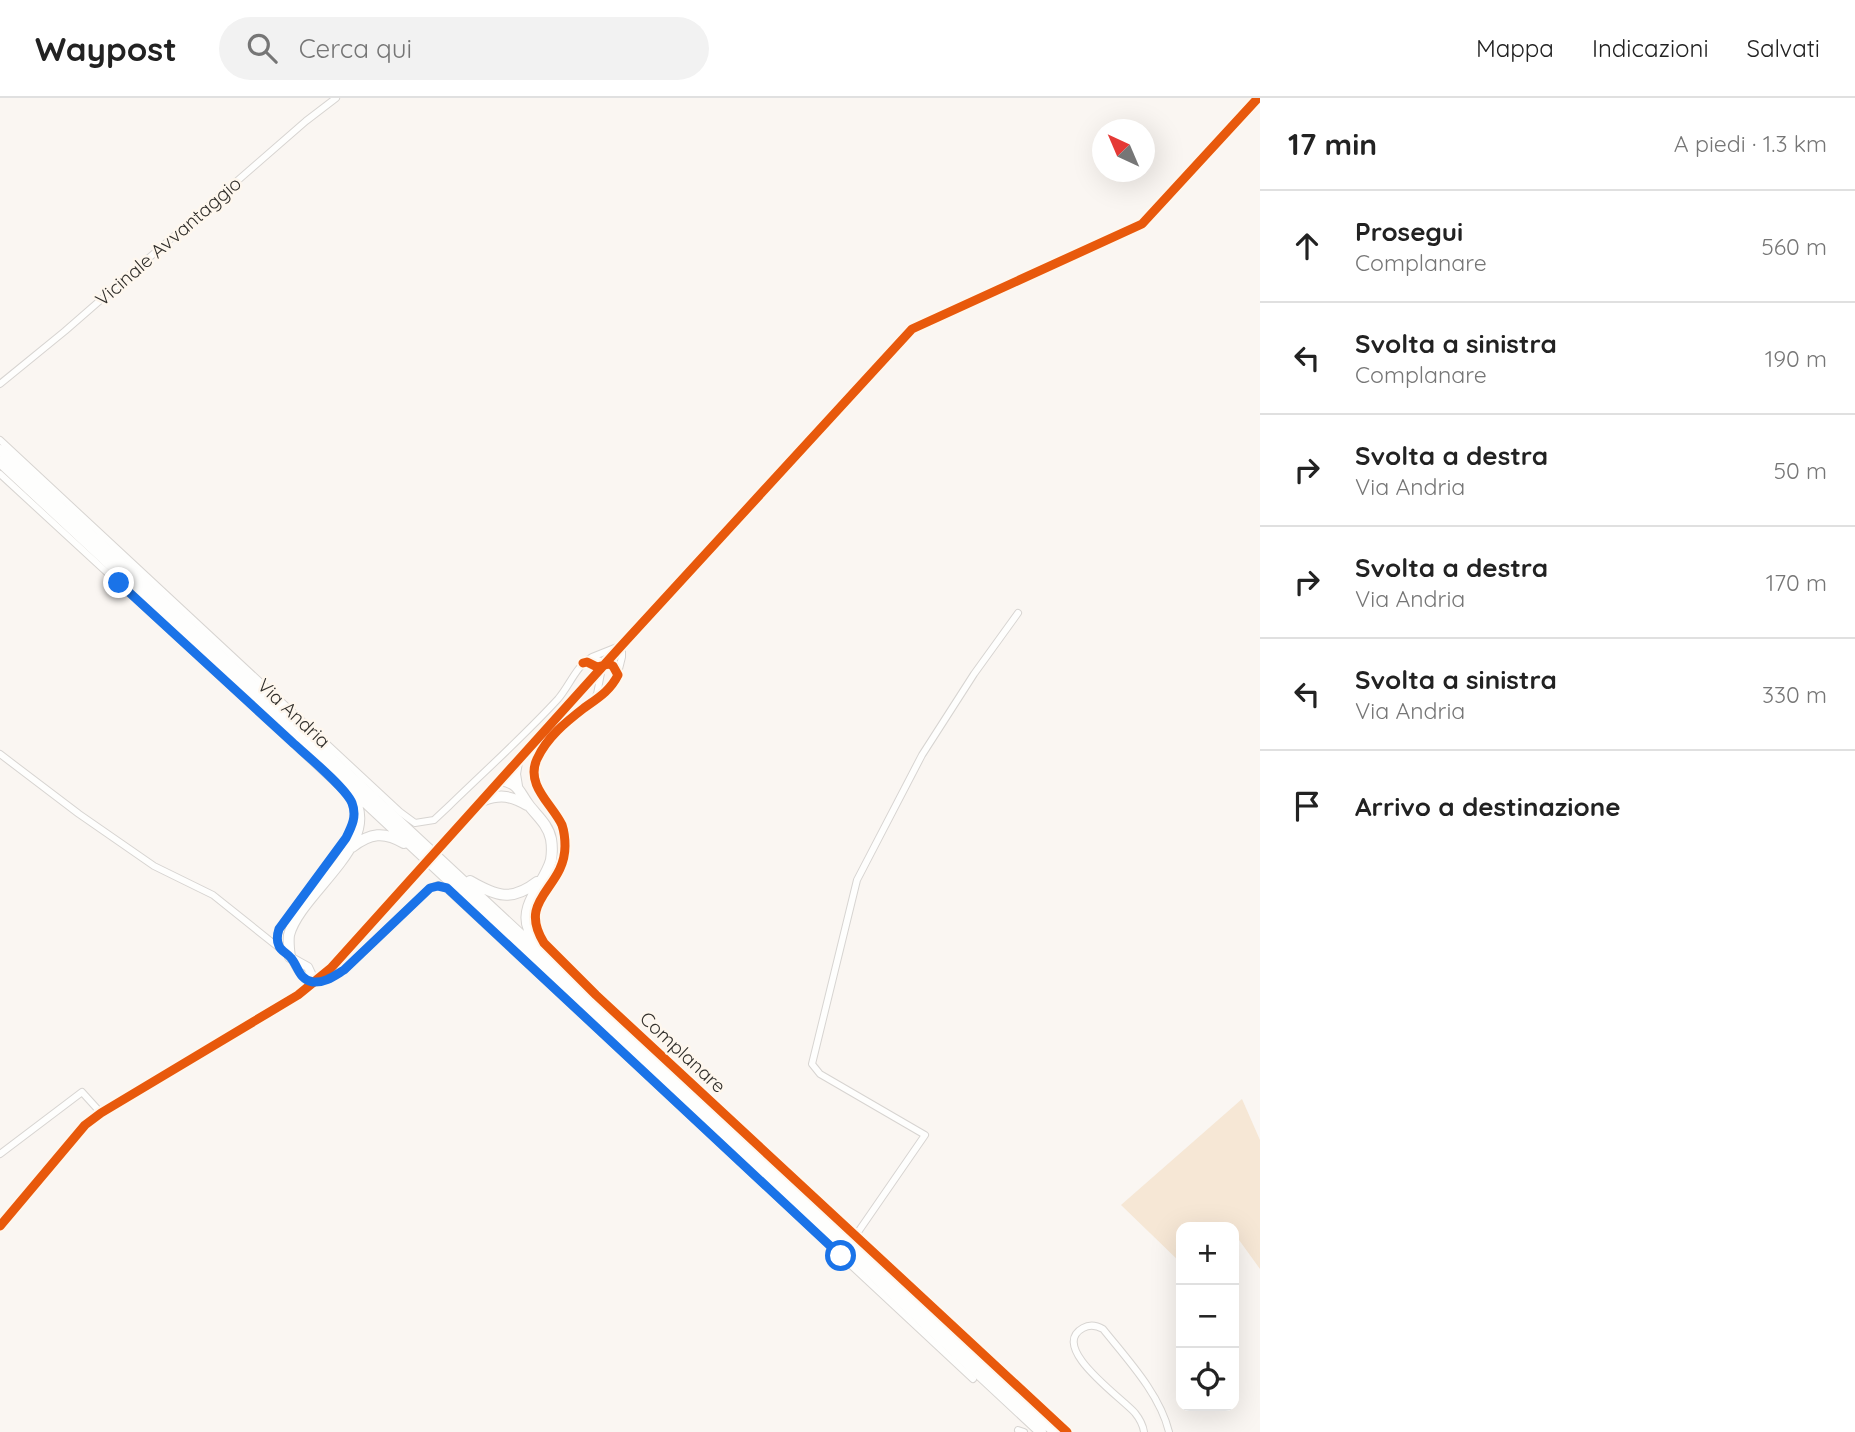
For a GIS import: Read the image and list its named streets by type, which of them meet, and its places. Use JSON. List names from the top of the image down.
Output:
{
  "streets": {
    "street": ["Vicinale Avvantaggio", "Via Andria", "Complanare"]
  },
  "north": "top left",
  "page": {
    "header": "Waypost",
    "search": "Cerca qui",
    "nav": ["Mappa", "Indicazioni", "Salvati"],
    "heading": ["17 min", "A piedi · 1.3 km"],
    "list": [
      ["Prosegui", "Complanare", "560 m"],
      ["Svolta a sinistra", "Complanare", "190 m"],
      ["Svolta a destra", "Via Andria", "50 m"],
      ["Svolta a destra", "Via Andria", "170 m"],
      ["Svolta a sinistra", "Via Andria", "330 m"],
      "Arrivo a destinazione"
    ],
    "map_buttons": ["+", "−"]
  }
}
